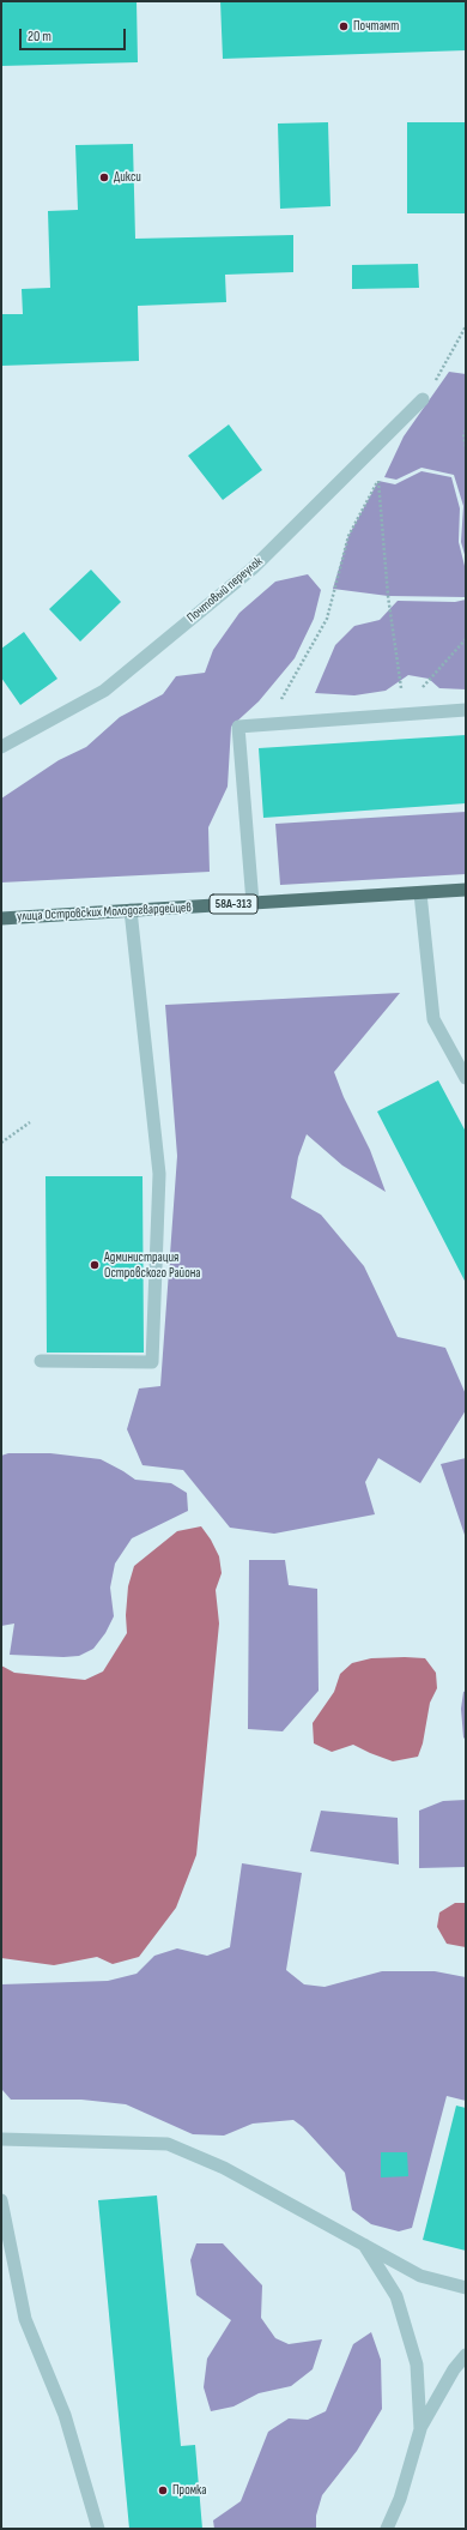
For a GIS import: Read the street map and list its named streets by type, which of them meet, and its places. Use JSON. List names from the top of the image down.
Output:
{
  "streets": {
    "main road": ["58А-313", "улица Островских Молодогвардейцев"],
    "street": ["Почтовый переулок"]
  },
  "places": [
    "Почтамт",
    "Дикси",
    "Администрация Островского Района",
    "Промка"
  ],
  "scale_bar": "20 m"
}
